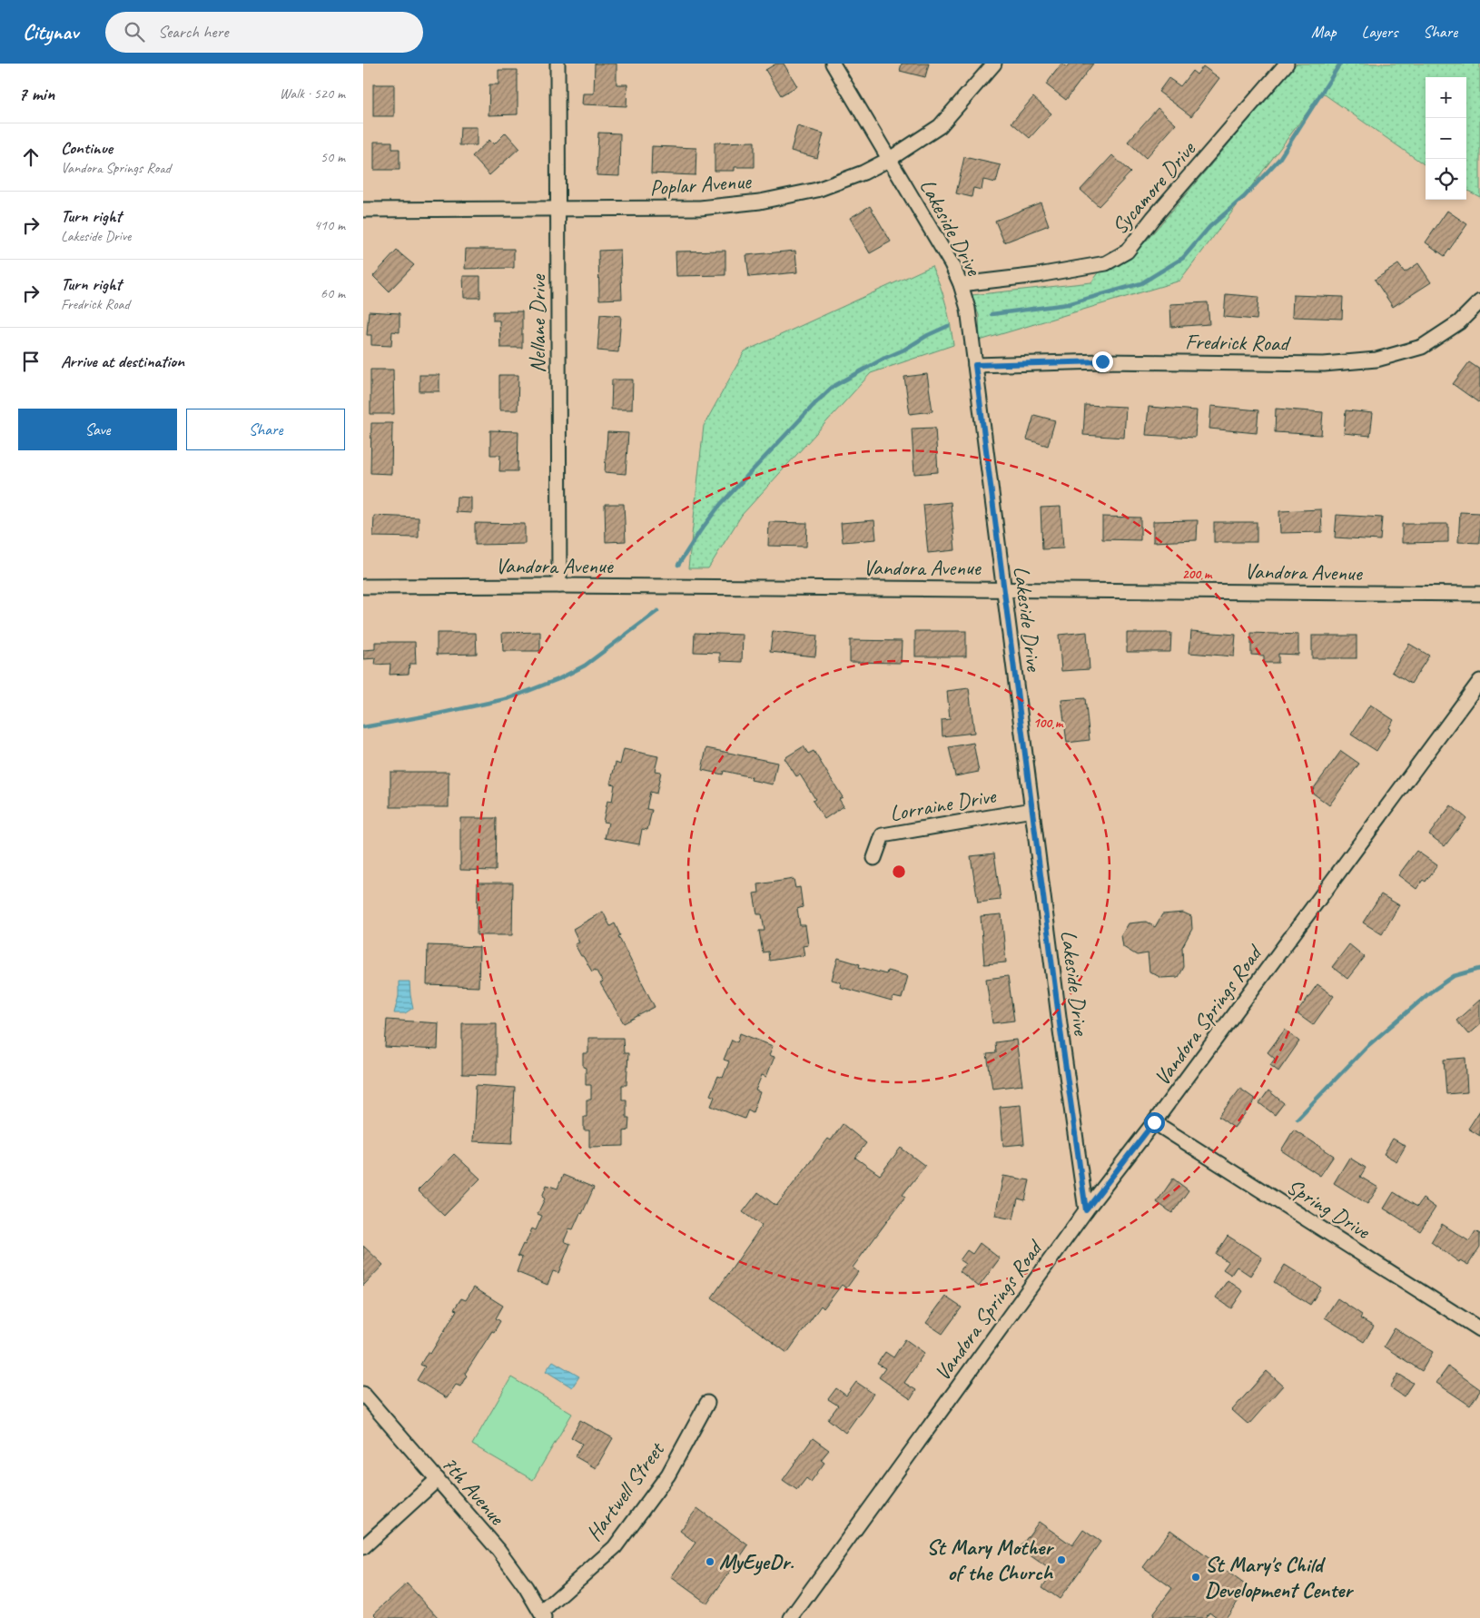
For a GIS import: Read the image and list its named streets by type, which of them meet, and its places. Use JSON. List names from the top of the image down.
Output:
{
  "streets": {
    "street": [
      "Poplar Avenue",
      "Sycamore Drive",
      "Lakeside Drive",
      "Nellane Drive",
      "Fredrick Road",
      "Vandora Avenue",
      "Lorraine Drive",
      "Vandora Springs Road",
      "Spring Drive",
      "7th Avenue",
      "Hartwell Street"
    ]
  },
  "crossings": [
    ["Poplar Avenue", "Lakeside Drive"],
    ["Poplar Avenue", "Nellane Drive"],
    ["Sycamore Drive", "Lakeside Drive"],
    ["Lakeside Drive", "Fredrick Road"],
    ["Lakeside Drive", "Vandora Avenue"],
    ["Lakeside Drive", "Lorraine Drive"],
    ["Lakeside Drive", "Vandora Springs Road"],
    ["Nellane Drive", "Vandora Avenue"],
    ["Vandora Springs Road", "Spring Drive"],
    ["7th Avenue", "Hartwell Street"]
  ],
  "places": ["St Mary Mother of the Church", "MyEyeDr.", "St Mary's Child Development Center"],
  "page": {
    "header": "Citynav",
    "search": "Search here",
    "nav": ["Map", "Layers", "Share"],
    "heading": ["7 min", "Walk · 520 m"],
    "map_buttons": ["+", "−"],
    "list": [
      ["Continue", "Vandora Springs Road", "50 m"],
      ["Turn right", "Lakeside Drive", "410 m"],
      ["Turn right", "Fredrick Road", "60 m"],
      "Arrive at destination"
    ],
    "buttons": ["Save", "Share"]
  },
  "rings": ["200 m", "100 m"]
}
